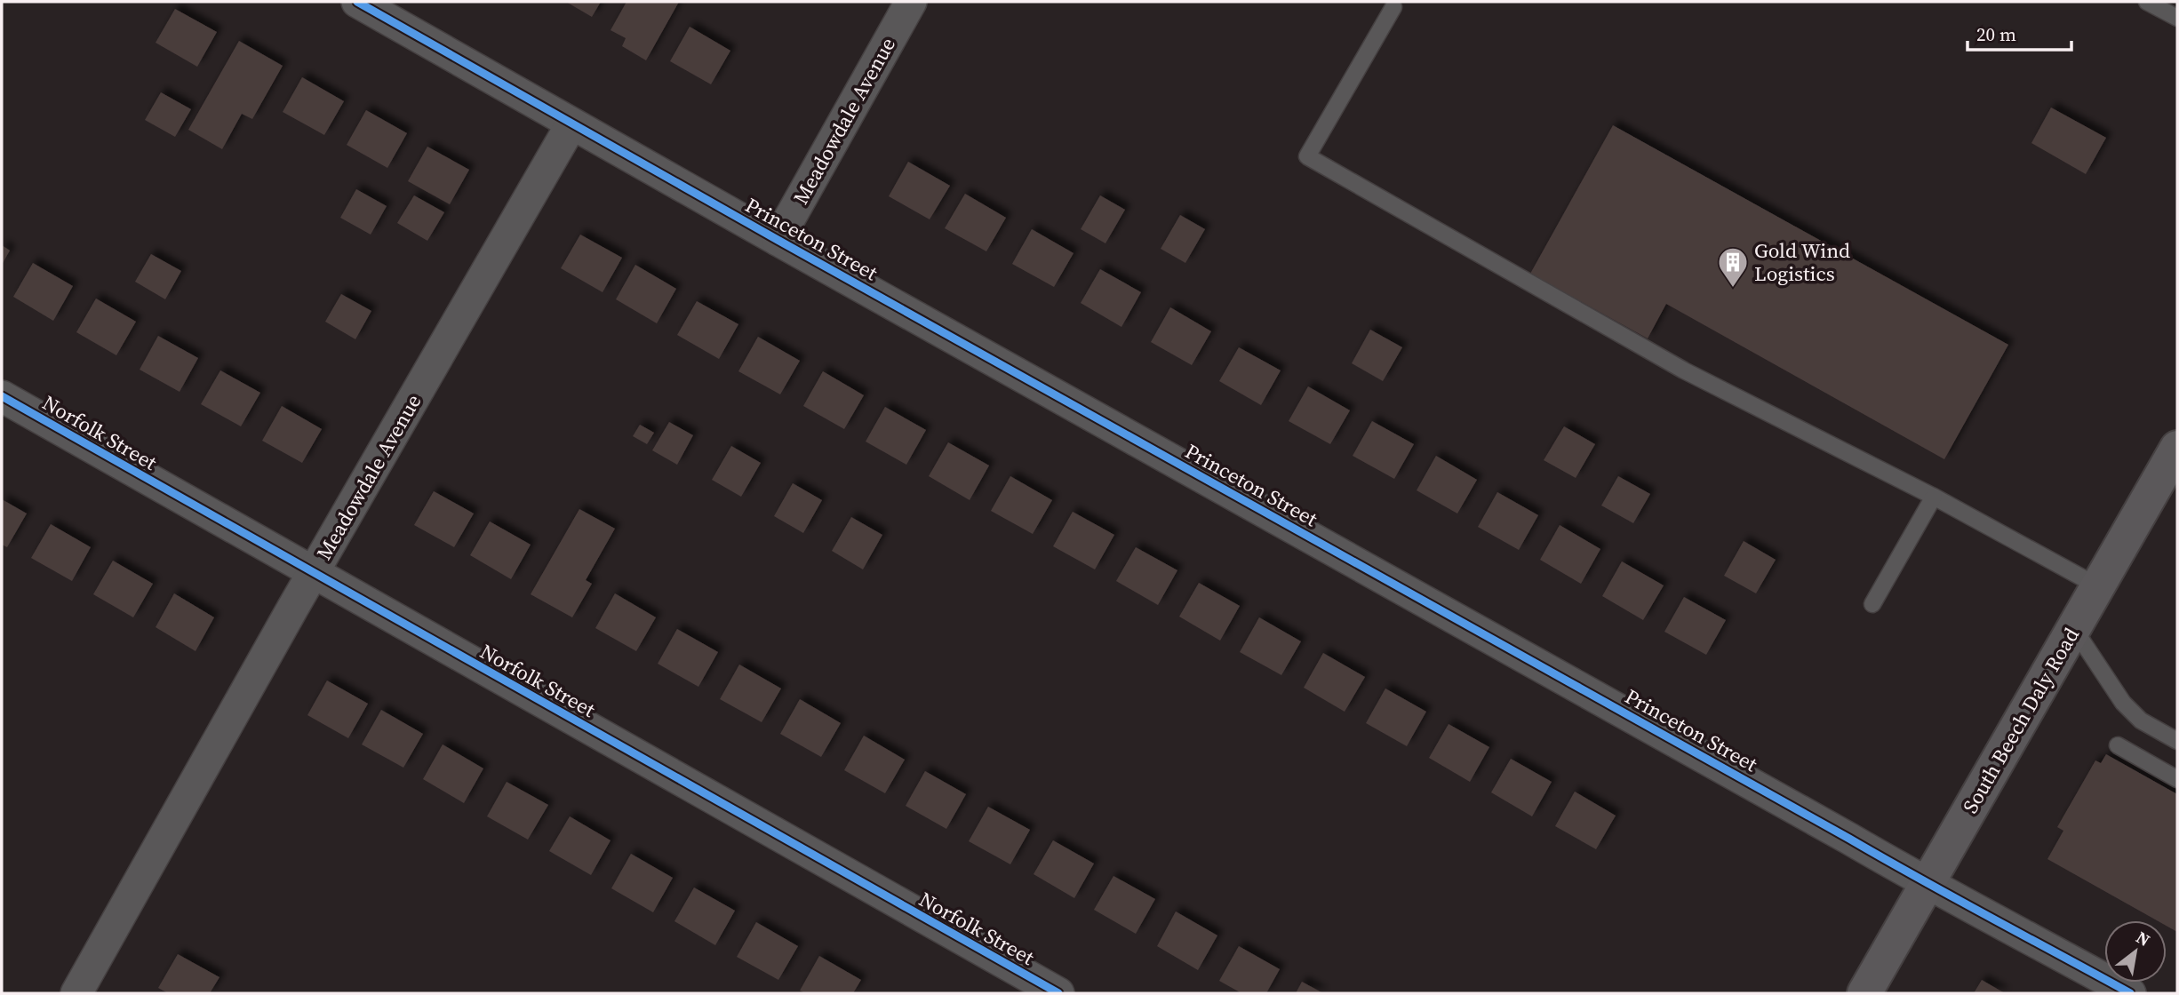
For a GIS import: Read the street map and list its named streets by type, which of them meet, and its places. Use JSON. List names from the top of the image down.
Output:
{
  "streets": {
    "main road": ["South Beech Daly Road"],
    "street": ["Meadowdale Avenue", "Princeton Street", "Norfolk Street"]
  },
  "crossings": [
    ["Meadowdale Avenue", "Princeton Street"],
    ["Meadowdale Avenue", "Norfolk Street"],
    ["Princeton Street", "South Beech Daly Road"]
  ],
  "places": {
    "building": ["Gold Wind Logistics"]
  },
  "scale_bar": "20 m",
  "north": "top right"
}
